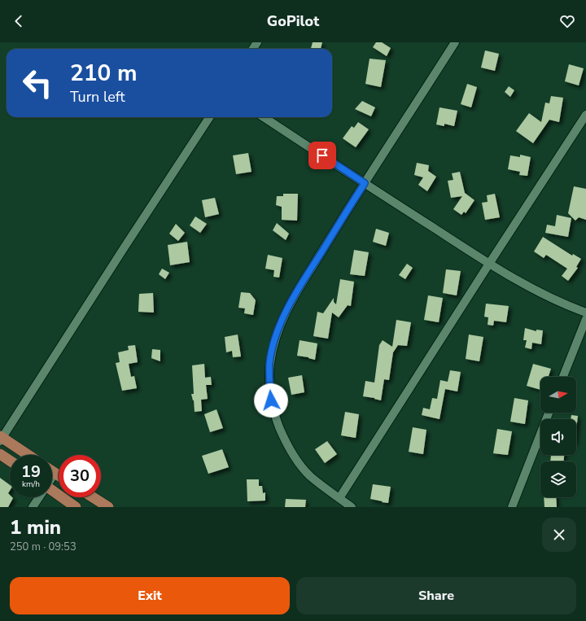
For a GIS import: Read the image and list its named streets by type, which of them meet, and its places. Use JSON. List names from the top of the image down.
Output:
{
  "north": "right",
  "page": {
    "header": "GoPilot",
    "turn": ["210 m", "Turn left"],
    "speed": "19 km/h",
    "limit": "30",
    "heading": ["1 min", "250 m · 09:53"],
    "buttons": ["Exit", "Share"]
  }
}
